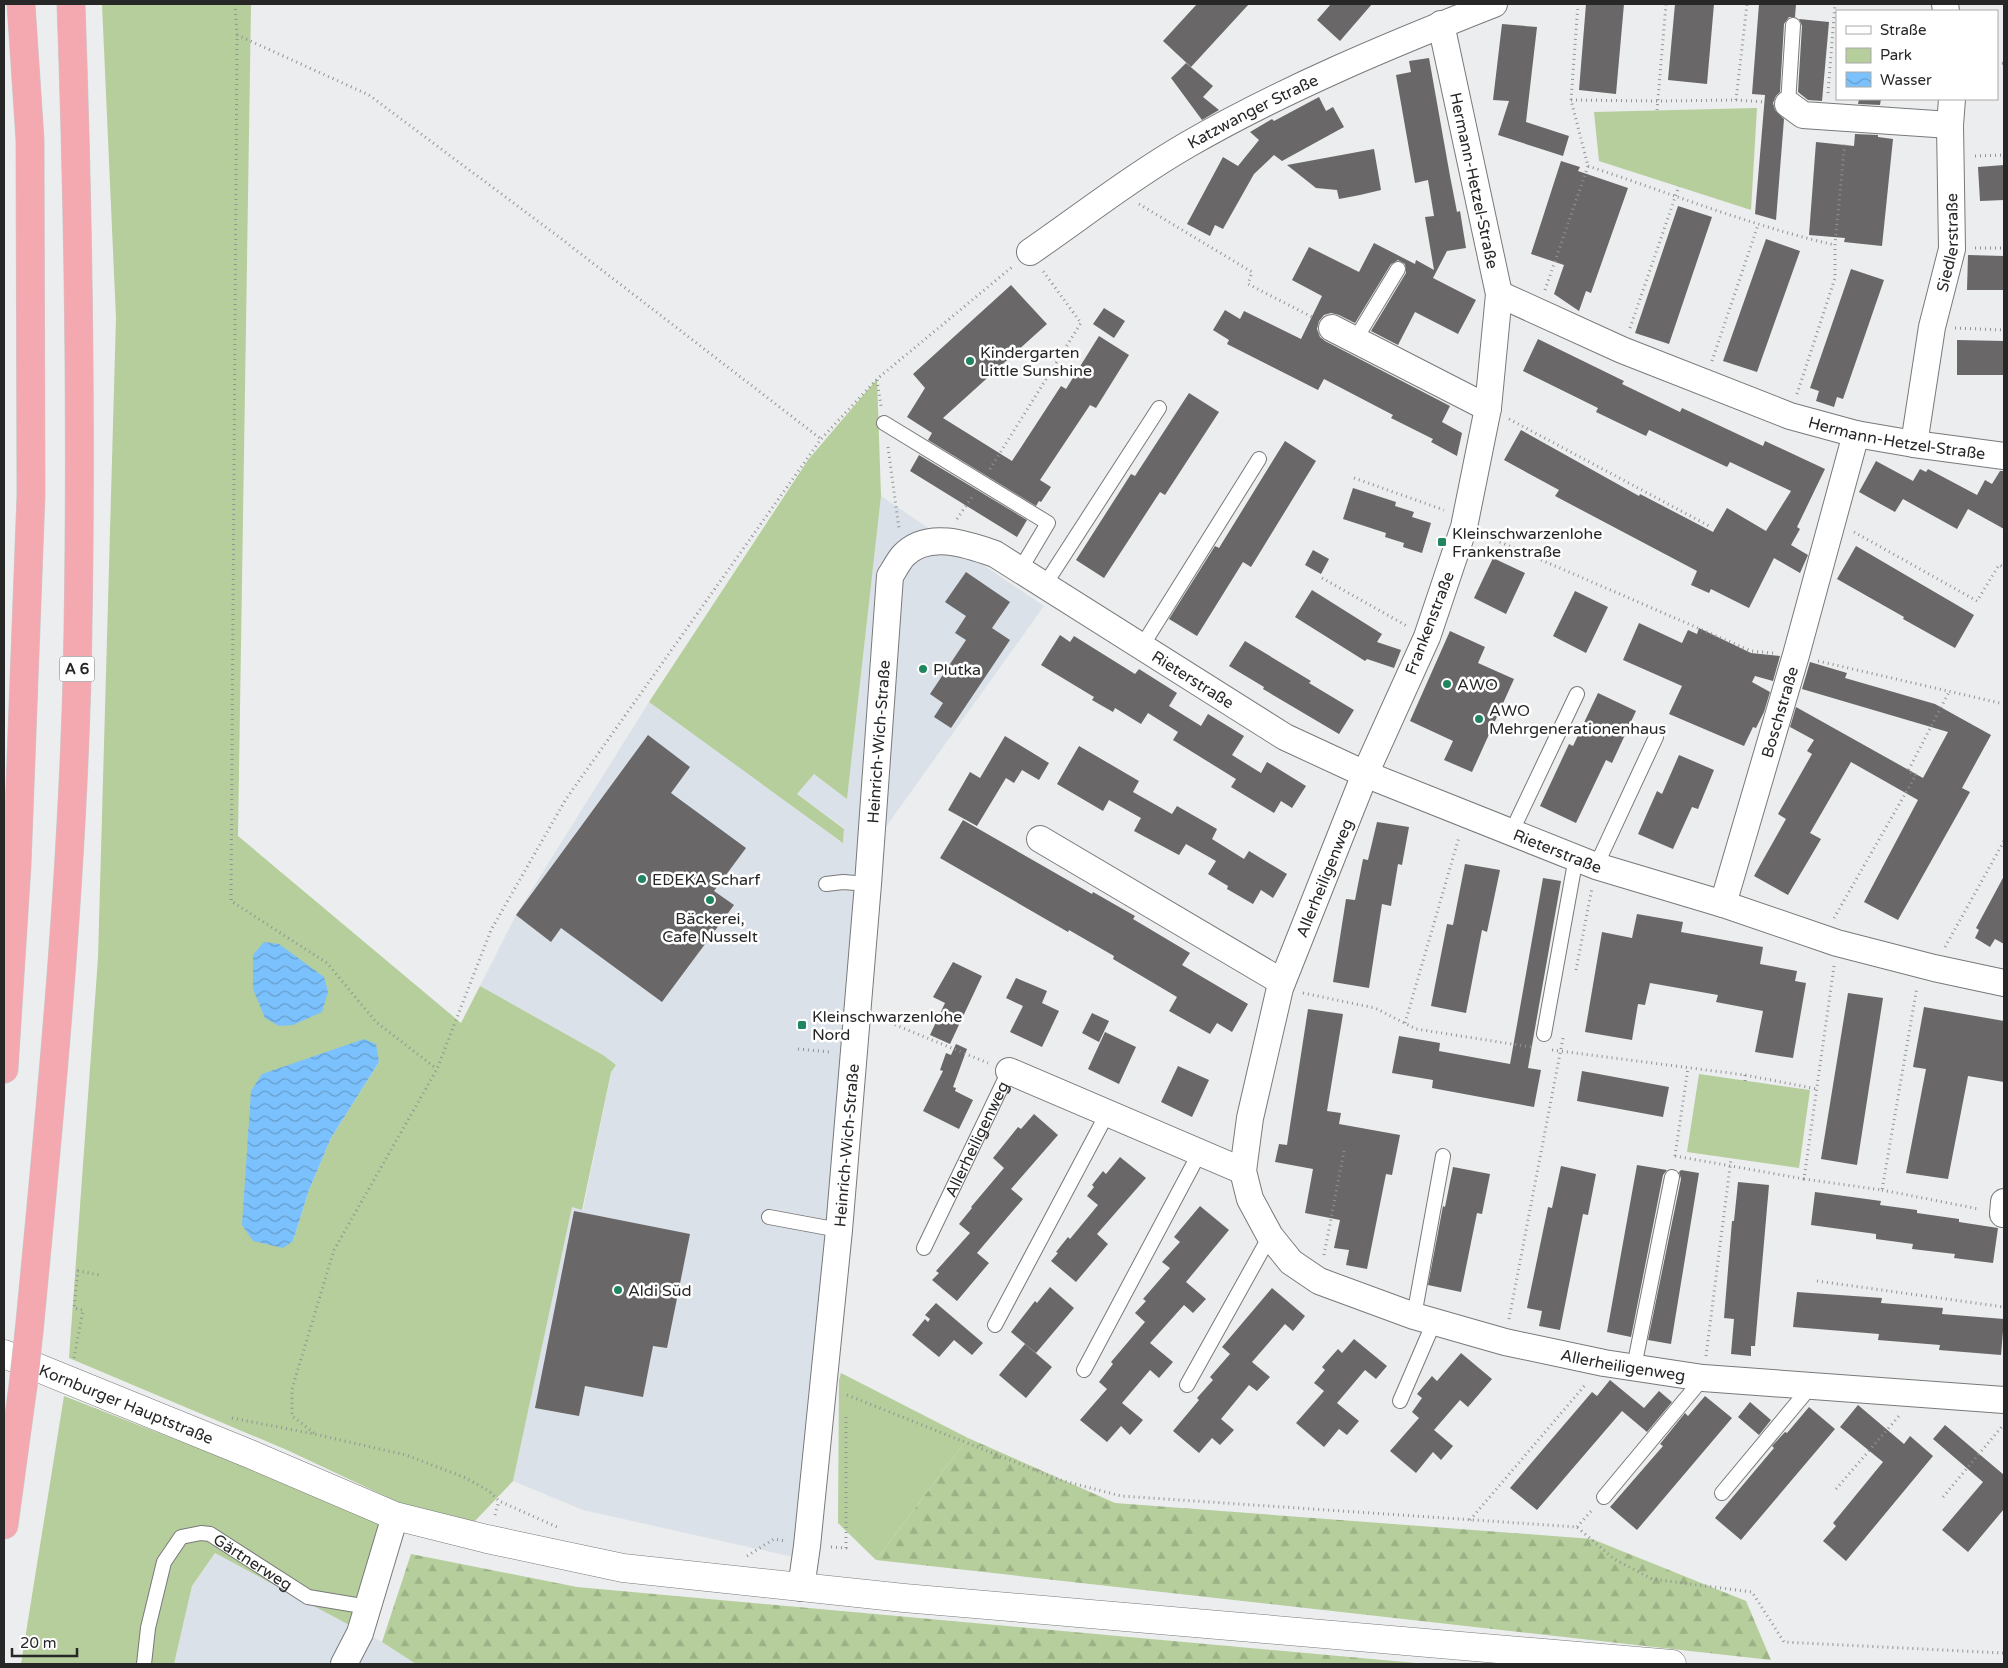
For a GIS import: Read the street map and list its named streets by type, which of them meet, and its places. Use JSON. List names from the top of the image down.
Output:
{
  "streets": {
    "highway": ["A 6"],
    "main road": ["Kornburger Hauptstraße"],
    "street": [
      "Katzwanger Straße",
      "Hermann-Hetzel-Straße",
      "Siedlerstraße",
      "Frankenstraße",
      "Rieterstraße",
      "Boschstraße",
      "Heinrich-Wich-Straße",
      "Allerheiligenweg"
    ],
    "lane": ["Gärtnerweg"]
  },
  "crossings": [
    ["Katzwanger Straße", "Hermann-Hetzel-Straße"],
    ["Hermann-Hetzel-Straße", "Siedlerstraße"],
    ["Hermann-Hetzel-Straße", "Frankenstraße"],
    ["Hermann-Hetzel-Straße", "Boschstraße"],
    ["Frankenstraße", "Rieterstraße"],
    ["Frankenstraße", "Allerheiligenweg"],
    ["Rieterstraße", "Boschstraße"],
    ["Rieterstraße", "Heinrich-Wich-Straße"],
    ["Rieterstraße", "Allerheiligenweg"],
    ["Heinrich-Wich-Straße", "Kornburger Hauptstraße"]
  ],
  "places": {
    "other": [
      "Kindergarten Little Sunshine",
      "Plutka",
      "AWO",
      "AWO Mehrgenerationenhaus",
      "EDEKA Scharf",
      "Bäckerei, Cafe Nusselt",
      "Aldi Süd"
    ],
    "transit": ["Kleinschwarzenlohe Frankenstraße", "Kleinschwarzenlohe Nord"]
  },
  "legend": ["Straße", "Park", "Wasser"],
  "scale_bar": "20 m"
}
